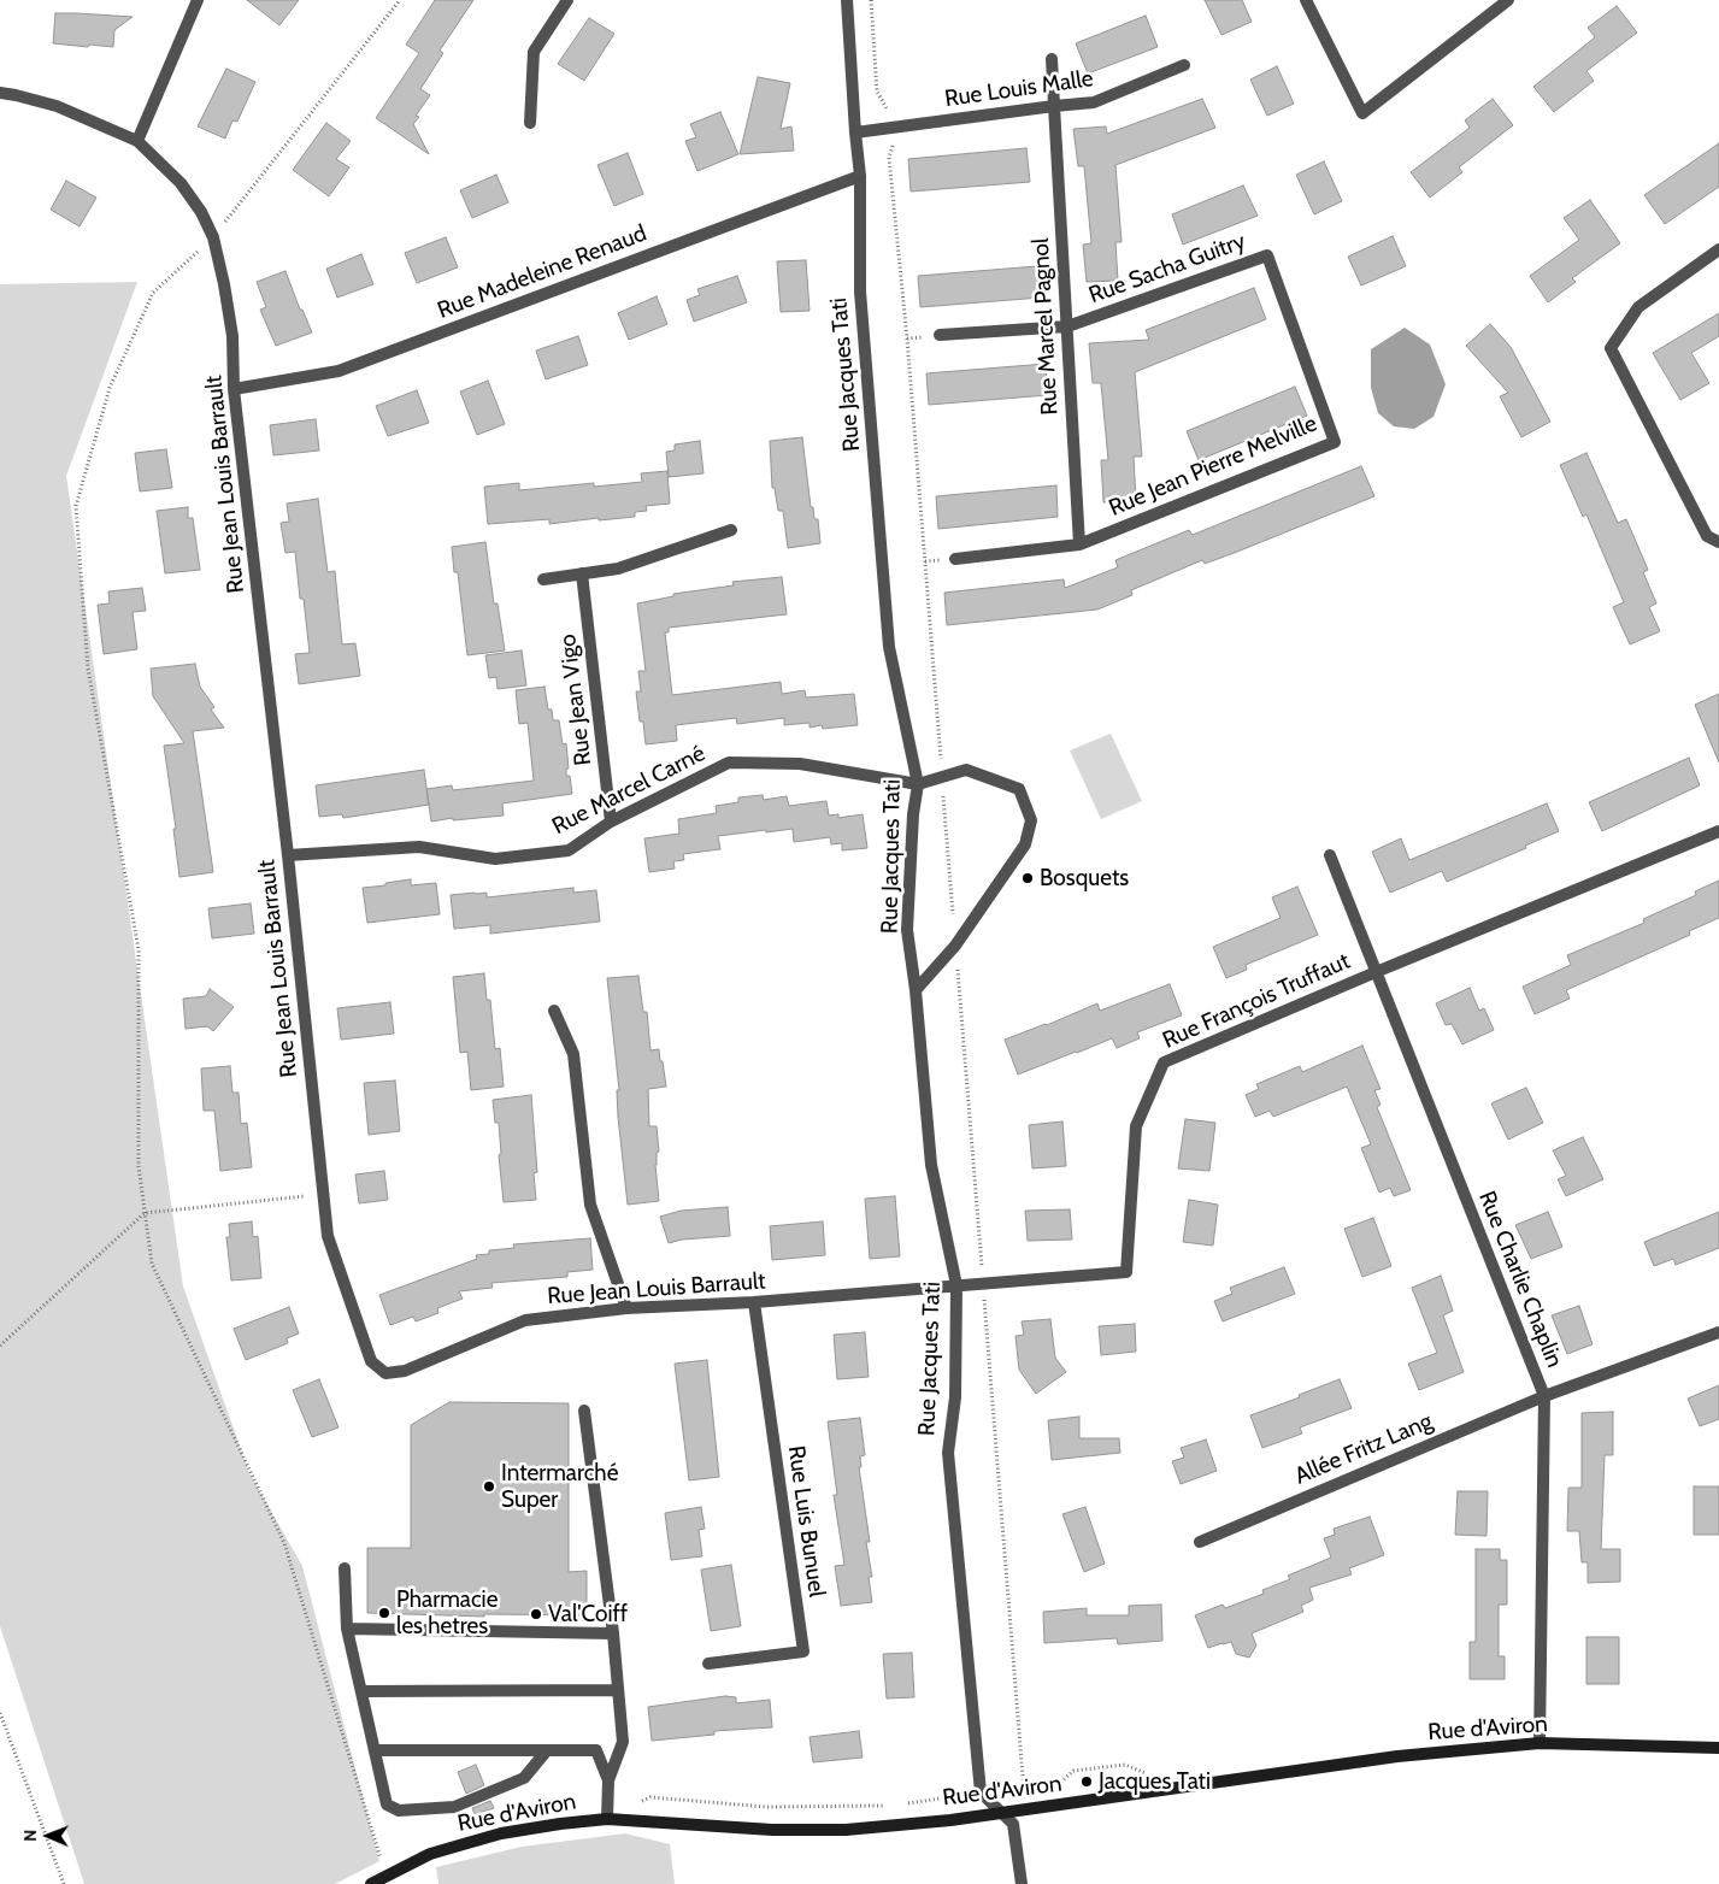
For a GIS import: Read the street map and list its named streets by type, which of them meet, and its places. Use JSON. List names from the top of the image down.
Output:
{
  "streets": {
    "street": [
      "Rue Louis Malle",
      "Rue Sacha Guitry",
      "Rue Madeleine Renaud",
      "Rue Marcel Pagnol",
      "Rue Jacques Tati",
      "Rue Jean Pierre Melville",
      "Rue Jean Louis Barrault",
      "Rue Jean Vigo",
      "Rue Marcel Carné",
      "Rue François Truffaut",
      "Rue Charlie Chaplin",
      "Allée Fritz Lang",
      "Rue Luis Bunuel",
      "Rue d'Aviron"
    ]
  },
  "crossings": [
    ["Rue Louis Malle", "Rue Marcel Pagnol"],
    ["Rue Louis Malle", "Rue Jacques Tati"],
    ["Rue Sacha Guitry", "Rue Marcel Pagnol"],
    ["Rue Sacha Guitry", "Rue Jean Pierre Melville"],
    ["Rue Madeleine Renaud", "Rue Jacques Tati"],
    ["Rue Madeleine Renaud", "Rue Jean Louis Barrault"],
    ["Rue Marcel Pagnol", "Rue Jean Pierre Melville"],
    ["Rue Jacques Tati", "Rue Jean Louis Barrault"],
    ["Rue Jacques Tati", "Rue Marcel Carné"],
    ["Rue Jacques Tati", "Rue François Truffaut"],
    ["Rue Jacques Tati", "Rue d'Aviron"],
    ["Rue Jean Louis Barrault", "Rue Marcel Carné"],
    ["Rue Jean Louis Barrault", "Rue François Truffaut"],
    ["Rue Jean Louis Barrault", "Rue Luis Bunuel"],
    ["Rue Jean Vigo", "Rue Marcel Carné"],
    ["Rue François Truffaut", "Rue Charlie Chaplin"],
    ["Rue Charlie Chaplin", "Allée Fritz Lang"],
    ["Rue Charlie Chaplin", "Rue d'Aviron"]
  ],
  "places": [
    "Bosquets",
    "Intermarché Super",
    "Pharmacie les hetres",
    "Val'Coiff",
    "Jacques Tati"
  ],
  "north": "left"
}
